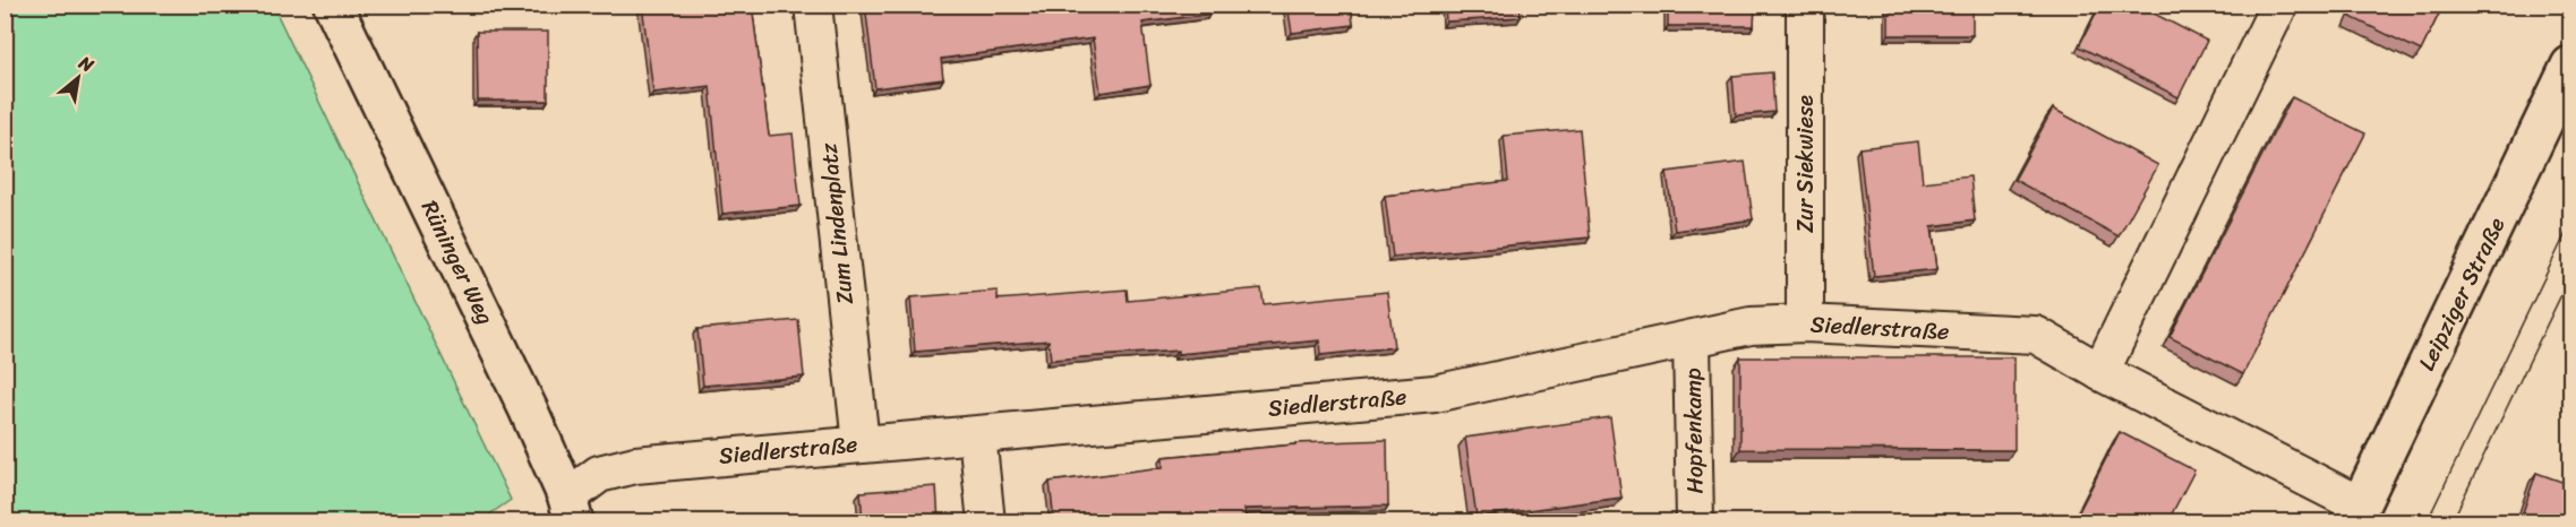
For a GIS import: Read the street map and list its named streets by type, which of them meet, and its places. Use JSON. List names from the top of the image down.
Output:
{
  "streets": {
    "street": [
      "Zur Siekwiese",
      "Zum Lindenplatz",
      "Rüninger Weg",
      "Leipziger Straße",
      "Siedlerstraße",
      "Hopfenkamp"
    ]
  },
  "crossings": [
    ["Zur Siekwiese", "Siedlerstraße"],
    ["Zum Lindenplatz", "Siedlerstraße"],
    ["Rüninger Weg", "Siedlerstraße"],
    ["Leipziger Straße", "Siedlerstraße"],
    ["Siedlerstraße", "Hopfenkamp"]
  ],
  "north": "top right"
}
